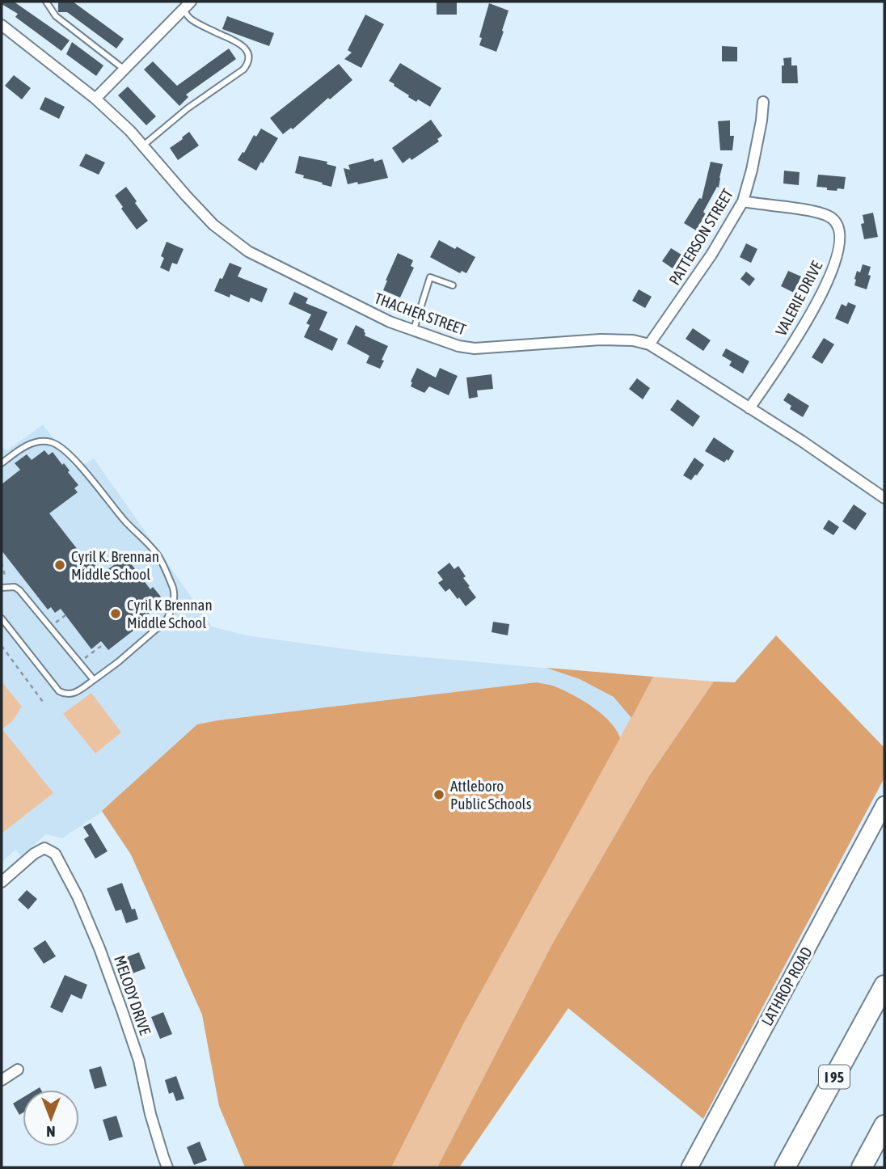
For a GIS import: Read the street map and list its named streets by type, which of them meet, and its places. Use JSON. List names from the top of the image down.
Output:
{
  "streets": {
    "highway": ["I 95"],
    "main road": ["LATHROP ROAD"],
    "street": [
      "PATTERSON STREET",
      "VALERIE DRIVE",
      "THACHER STREET",
      "MELODY DRIVE"
    ]
  },
  "crossings": [
    ["PATTERSON STREET", "VALERIE DRIVE"],
    ["PATTERSON STREET", "THACHER STREET"],
    ["VALERIE DRIVE", "THACHER STREET"]
  ],
  "places": ["Cyril K. Brennan Middle School", "Cyril K Brennan Middle School", "Attleboro Public Schools"],
  "north": "bottom"
}
